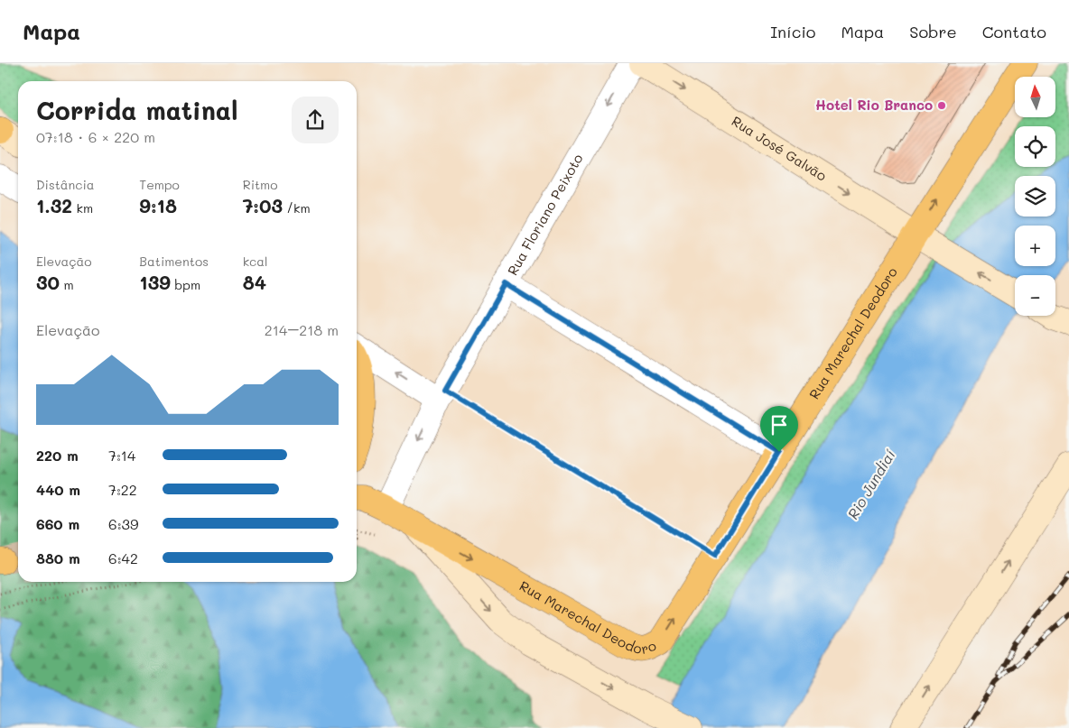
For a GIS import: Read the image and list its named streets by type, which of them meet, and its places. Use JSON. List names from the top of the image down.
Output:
{
  "streets": {
    "main road": ["Rua José Galvão", "Rua Marechal Deodoro"],
    "street": ["Rua Floriano Peixoto"]
  },
  "crossings": [
    ["Rua José Galvão", "Rua Marechal Deodoro"],
    ["Rua Floriano Peixoto", "Rua Marechal Deodoro"]
  ],
  "one_way": ["Rua Floriano Peixoto"],
  "water": ["Rio Jundiaí"],
  "places": ["Hotel Rio Branco"],
  "north": "top",
  "page": {
    "header": "Mapa",
    "nav": [
      "Início",
      "Mapa",
      "Sobre",
      "Contato"
    ],
    "map_buttons": ["+", "−"],
    "heading": ["Corrida matinal", "07:18 · 6 × 220 m"],
    "stats": [
      ["Distância", "1.32 km"],
      ["Tempo", "9:18"],
      ["Ritmo", "7:03 /km"],
      ["Elevação", "30 m"],
      ["Batimentos", "139 bpm"],
      ["kcal", "84"]
    ],
    "chart": ["Elevação", "214–218 m"],
    "list": [
      {
        "name": "220 m",
        "note": "7:14"
      },
      {
        "name": "440 m",
        "note": "7:22"
      },
      {
        "name": "660 m",
        "note": "6:39"
      },
      {
        "name": "880 m",
        "note": "6:42"
      }
    ]
  }
}
